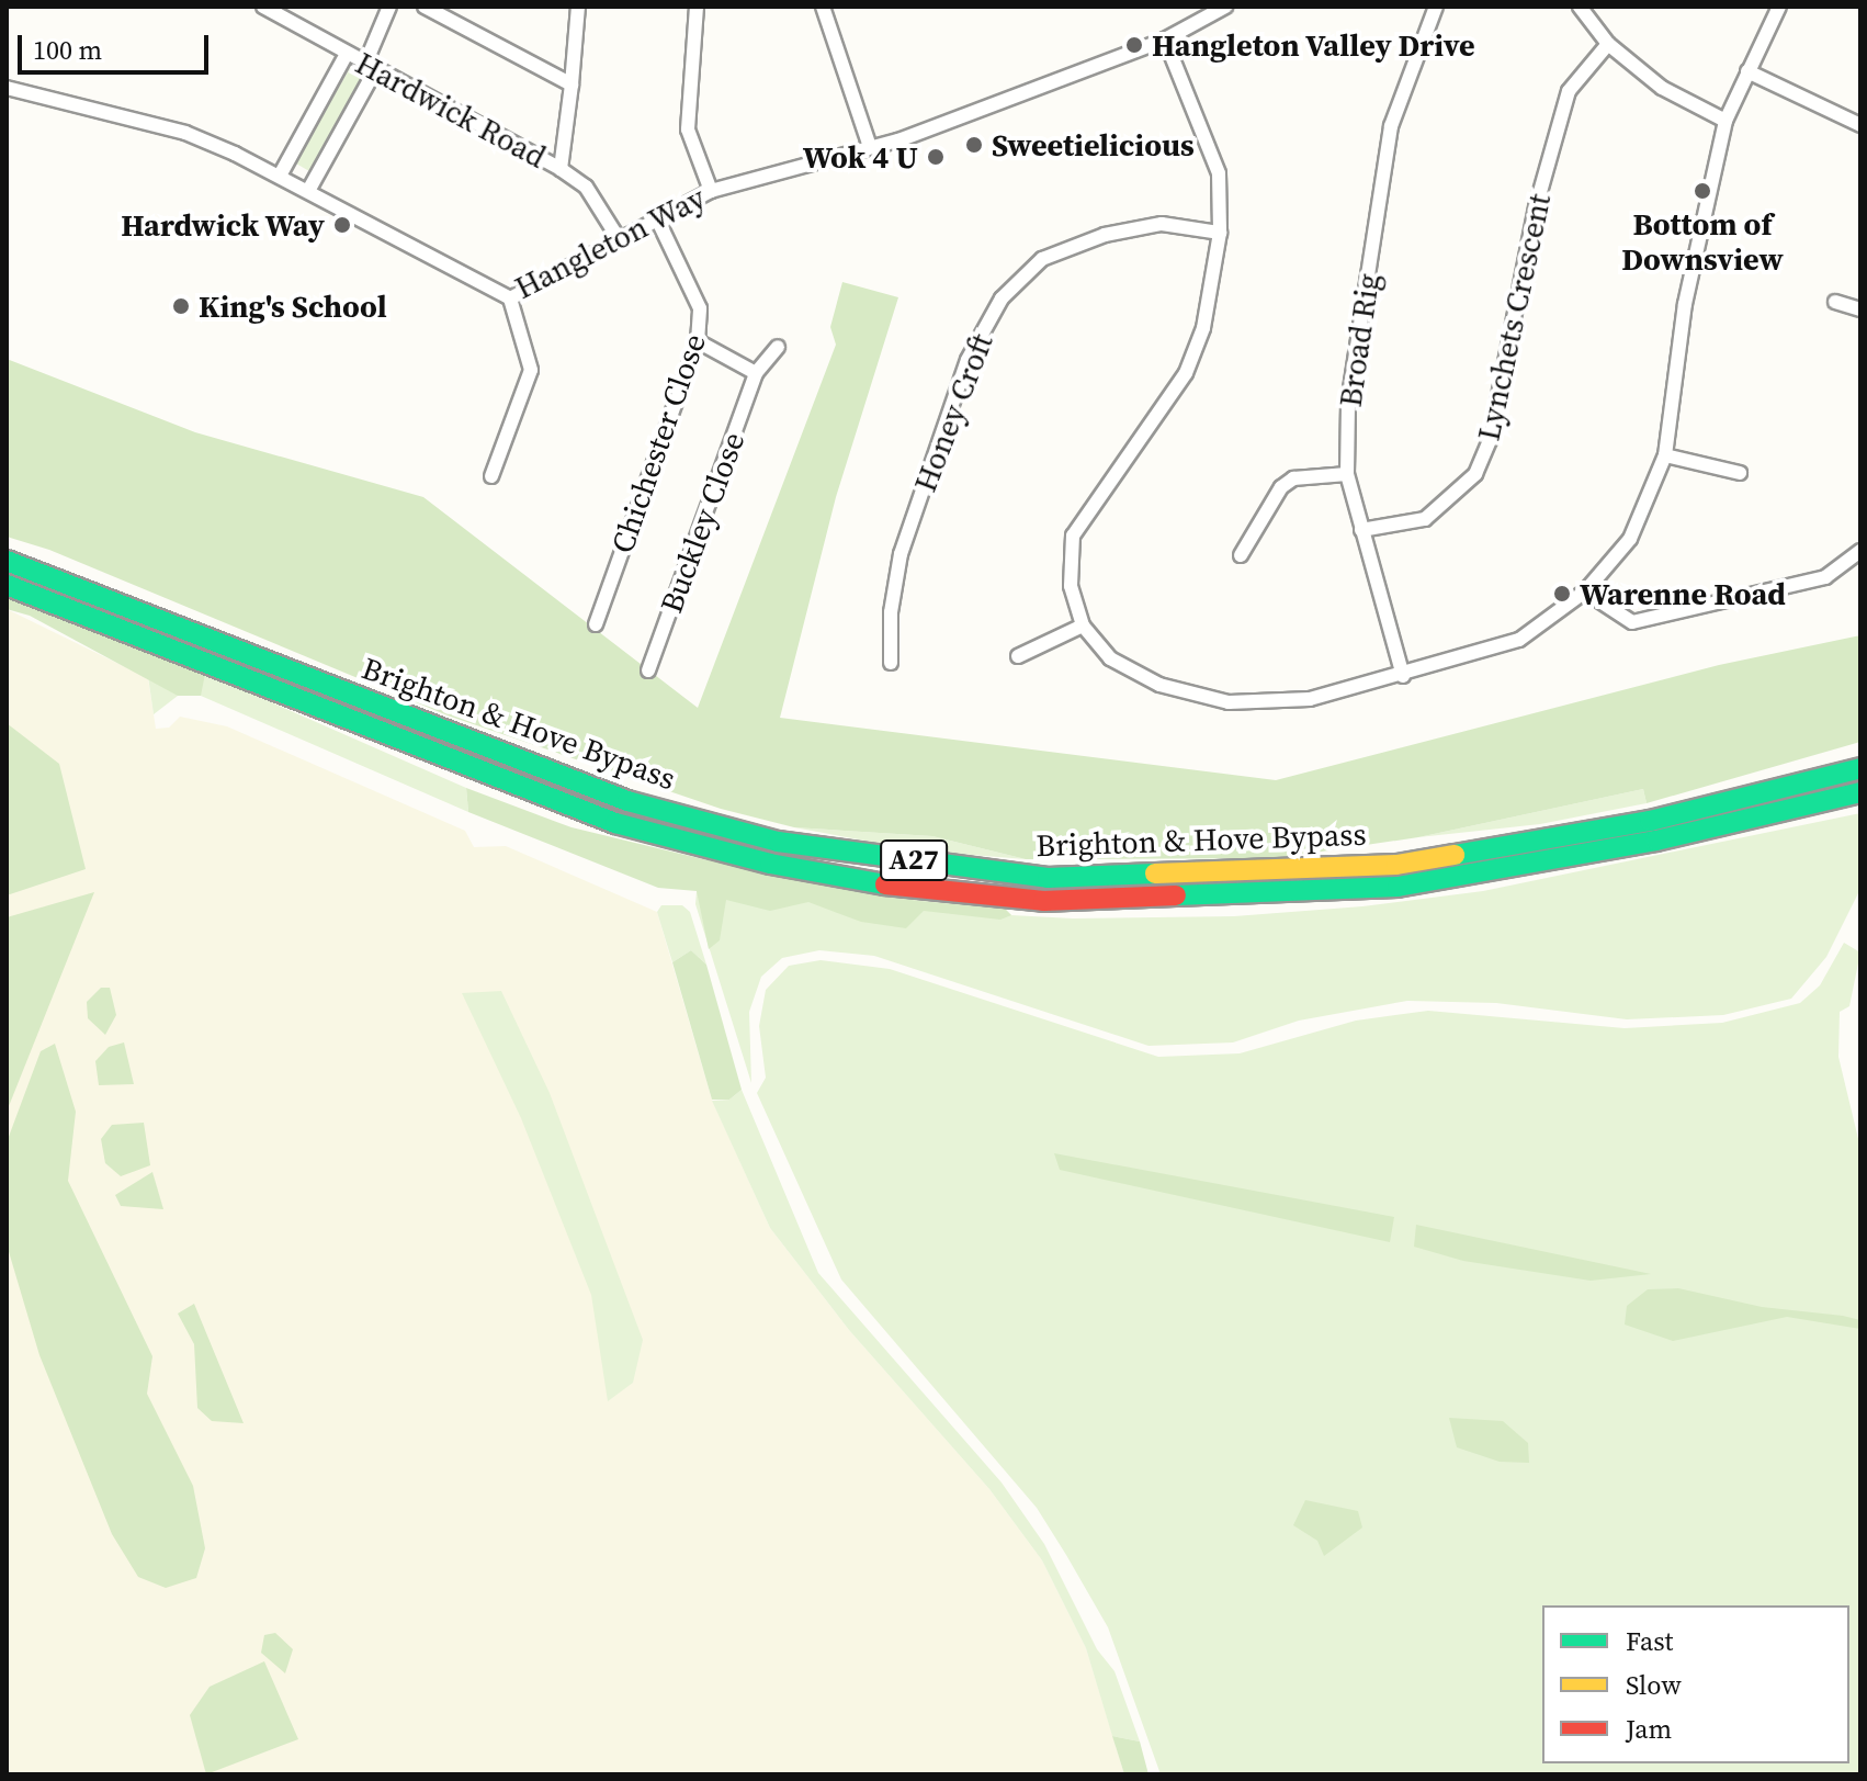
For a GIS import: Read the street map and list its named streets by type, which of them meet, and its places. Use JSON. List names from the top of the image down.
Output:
{
  "streets": {
    "highway": ["Brighton & Hove Bypass", "A27"],
    "street": [
      "Hardwick Road",
      "Hangleton Way",
      "Lynchets Crescent",
      "Broad Rig",
      "Honey Croft",
      "Chichester Close",
      "Buckley Close"
    ]
  },
  "crossings": [
    ["Hardwick Road", "Hangleton Way"],
    ["Hangleton Way", "Chichester Close"],
    ["Lynchets Crescent", "Broad Rig"]
  ],
  "places": [
    "Hangleton Valley Drive",
    "Sweetielicious",
    "Wok 4 U",
    "Bottom of Downsview",
    "Hardwick Way",
    "King's School",
    "Warenne Road"
  ],
  "legend": ["Fast", "Slow", "Jam"],
  "scale_bar": "100 m"
}
